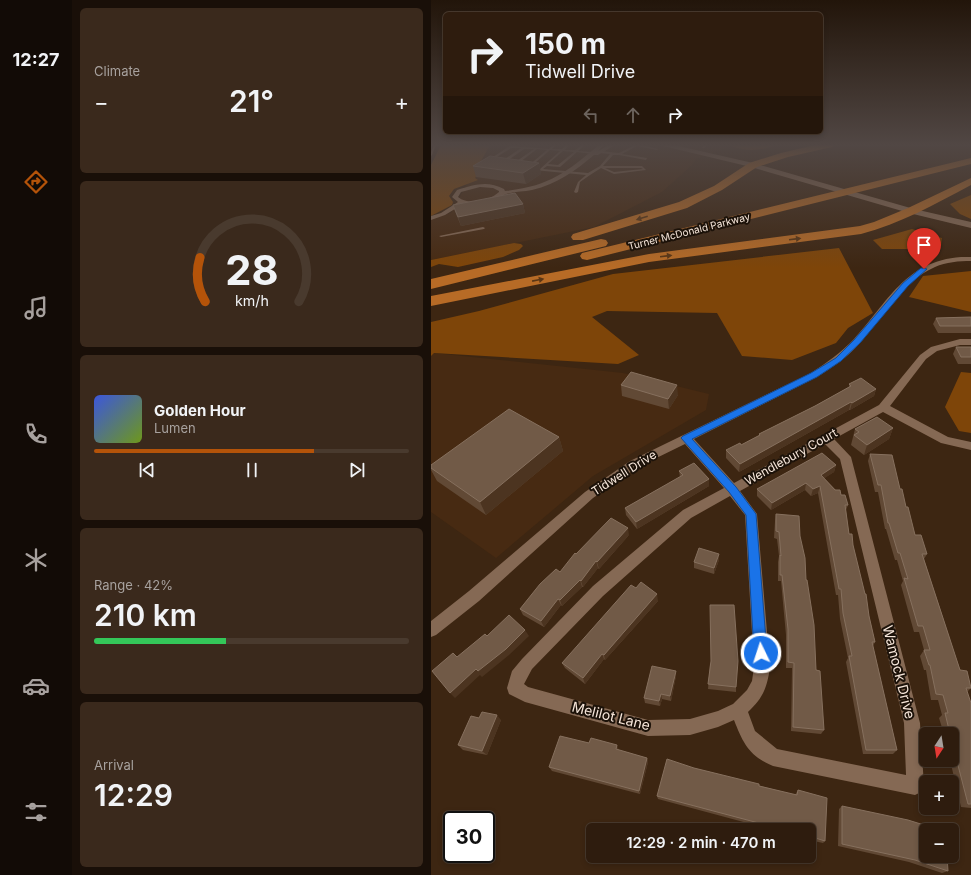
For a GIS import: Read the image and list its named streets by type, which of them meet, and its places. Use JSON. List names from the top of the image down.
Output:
{
  "streets": {
    "highway": ["Turner McDonald Parkway"],
    "street": [
      "Wendlebury Court",
      "Tidwell Drive",
      "Wamock Drive",
      "Melilot Lane"
    ]
  },
  "crossings": [
    ["Wendlebury Court", "Wamock Drive"],
    ["Wendlebury Court", "Melilot Lane"],
    ["Tidwell Drive", "Melilot Lane"],
    ["Wamock Drive", "Melilot Lane"]
  ],
  "north": "bottom",
  "page": {
    "tabs": "12:27",
    "tile": [
      "Climate",
      ["Range · 42%", "210 km"],
      ["Arrival", "12:29"]
    ],
    "turn": ["150 m", "Tidwell Drive"],
    "heat": ["−", "21°", "+"],
    "song": ["Golden Hour", "Lumen"],
    "map_buttons": ["+", "−"],
    "limit": "30",
    "trip": "12:29 · 2 min · 470 m",
    "gauge": ["28", "km/h"]
  }
}
